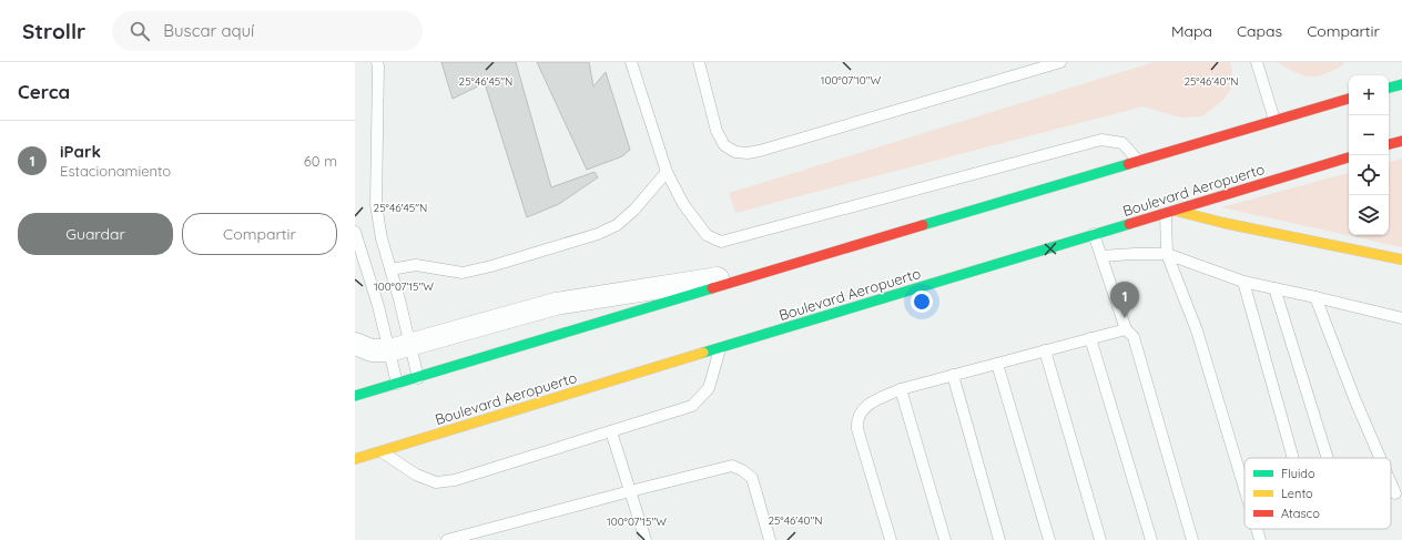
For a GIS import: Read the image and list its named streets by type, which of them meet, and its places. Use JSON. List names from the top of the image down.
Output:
{
  "streets": {
    "highway": ["Boulevard Aeropuerto"]
  },
  "legend": ["Fluido", "Lento", "Atasco"],
  "page": {
    "header": "Strollr",
    "search": "Buscar aquí",
    "nav": ["Mapa", "Capas", "Compartir"],
    "heading": "Cerca",
    "map_buttons": ["+", "−"],
    "list": [
      {
        "mark": "1",
        "name": "iPark",
        "note": "Estacionamiento",
        "value": "60 m"
      }
    ],
    "buttons": ["Guardar", "Compartir"],
    "pins": "1"
  },
  "coordinates": [
    "100°07'10\"W",
    "25°46'45\"N",
    "25°46'40\"N",
    "100°07'15\"W"
  ]
}
